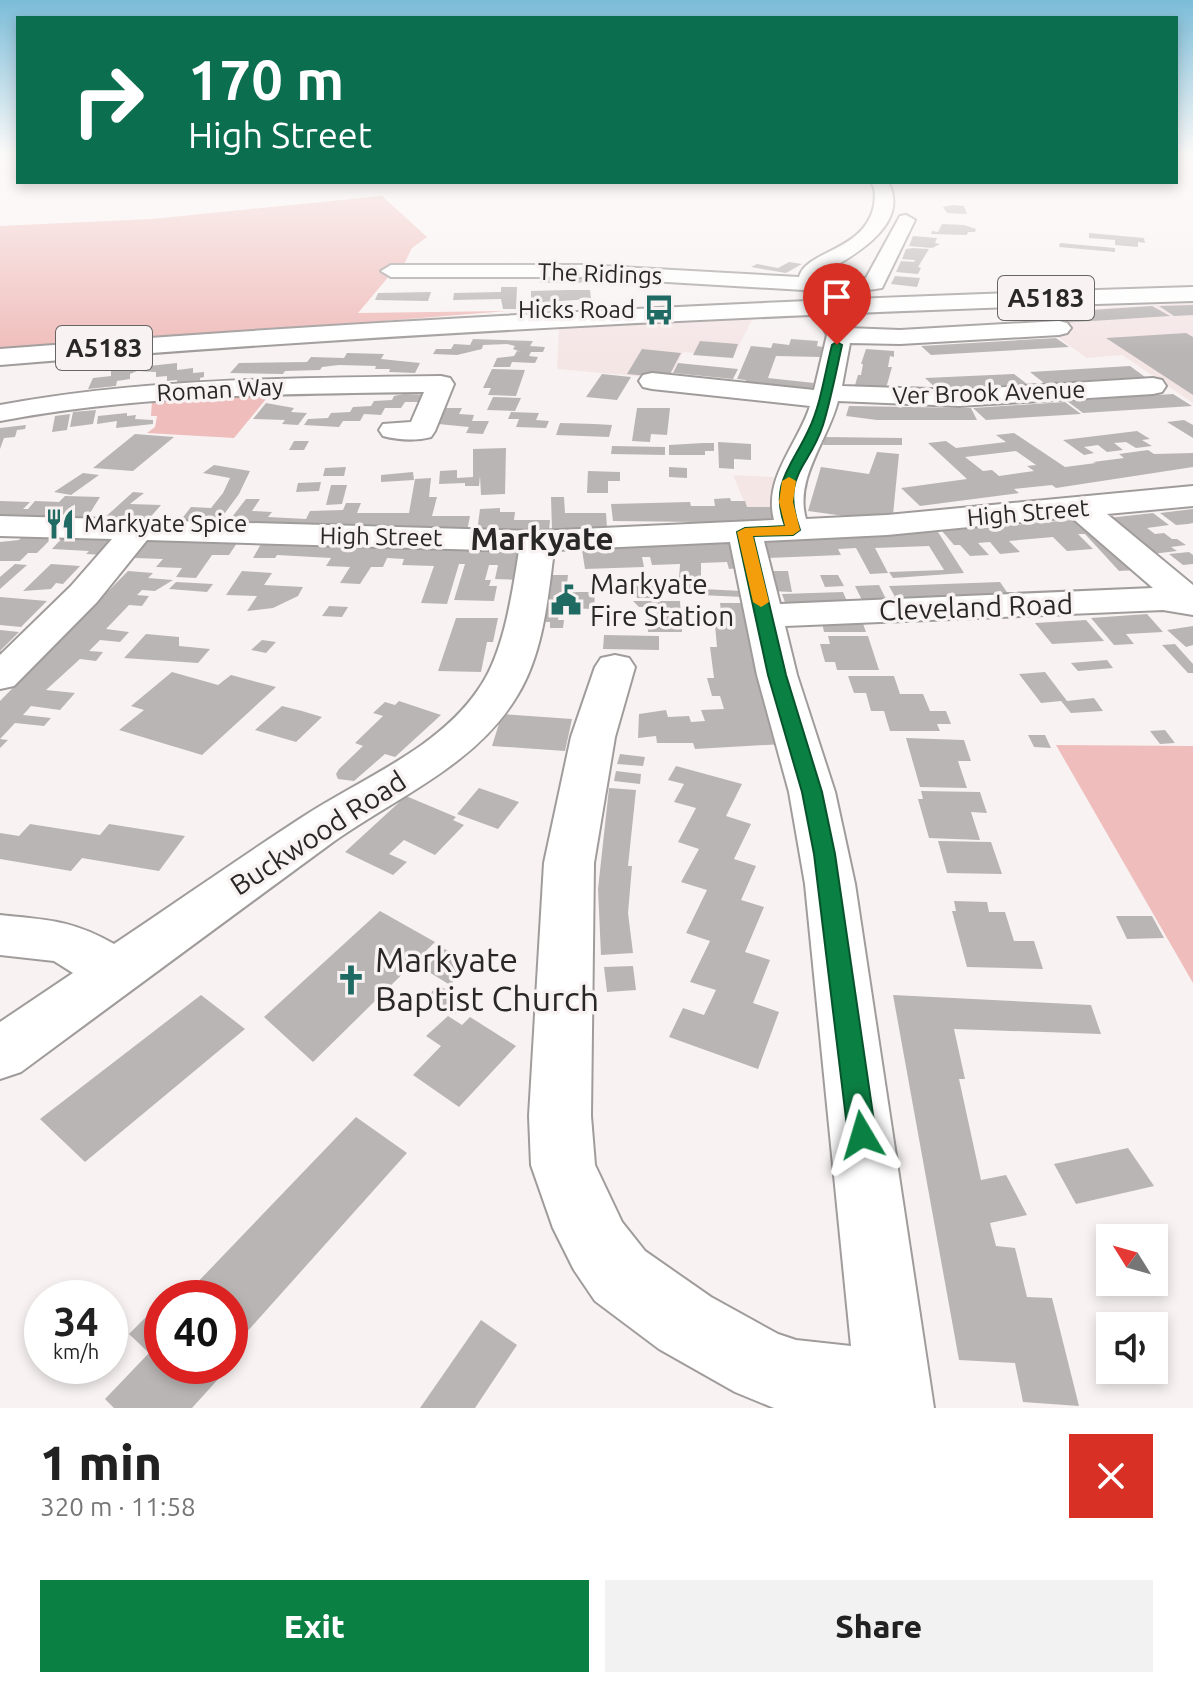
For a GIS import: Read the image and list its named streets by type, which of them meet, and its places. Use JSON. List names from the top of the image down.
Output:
{
  "streets": {
    "main road": ["A5183"],
    "street": [
      "The Ridings",
      "Roman Way",
      "Ver Brook Avenue",
      "High Street",
      "Cleveland Road",
      "Buckwood Road"
    ]
  },
  "crossings": [
    ["The Ridings", "A5183"],
    ["High Street", "Buckwood Road"]
  ],
  "districts": ["Markyate"],
  "places": {
    "bus stop": ["Hicks Road"],
    "restaurant": ["Markyate Spice"],
    "public building": ["Markyate Fire Station"],
    "church": ["Markyate Baptist Church"]
  },
  "north": "top left",
  "page": {
    "turn": ["170 m", "High Street"],
    "speed": "34 km/h",
    "limit": "40",
    "heading": ["1 min", "320 m · 11:58"],
    "buttons": ["Exit", "Share"]
  }
}
